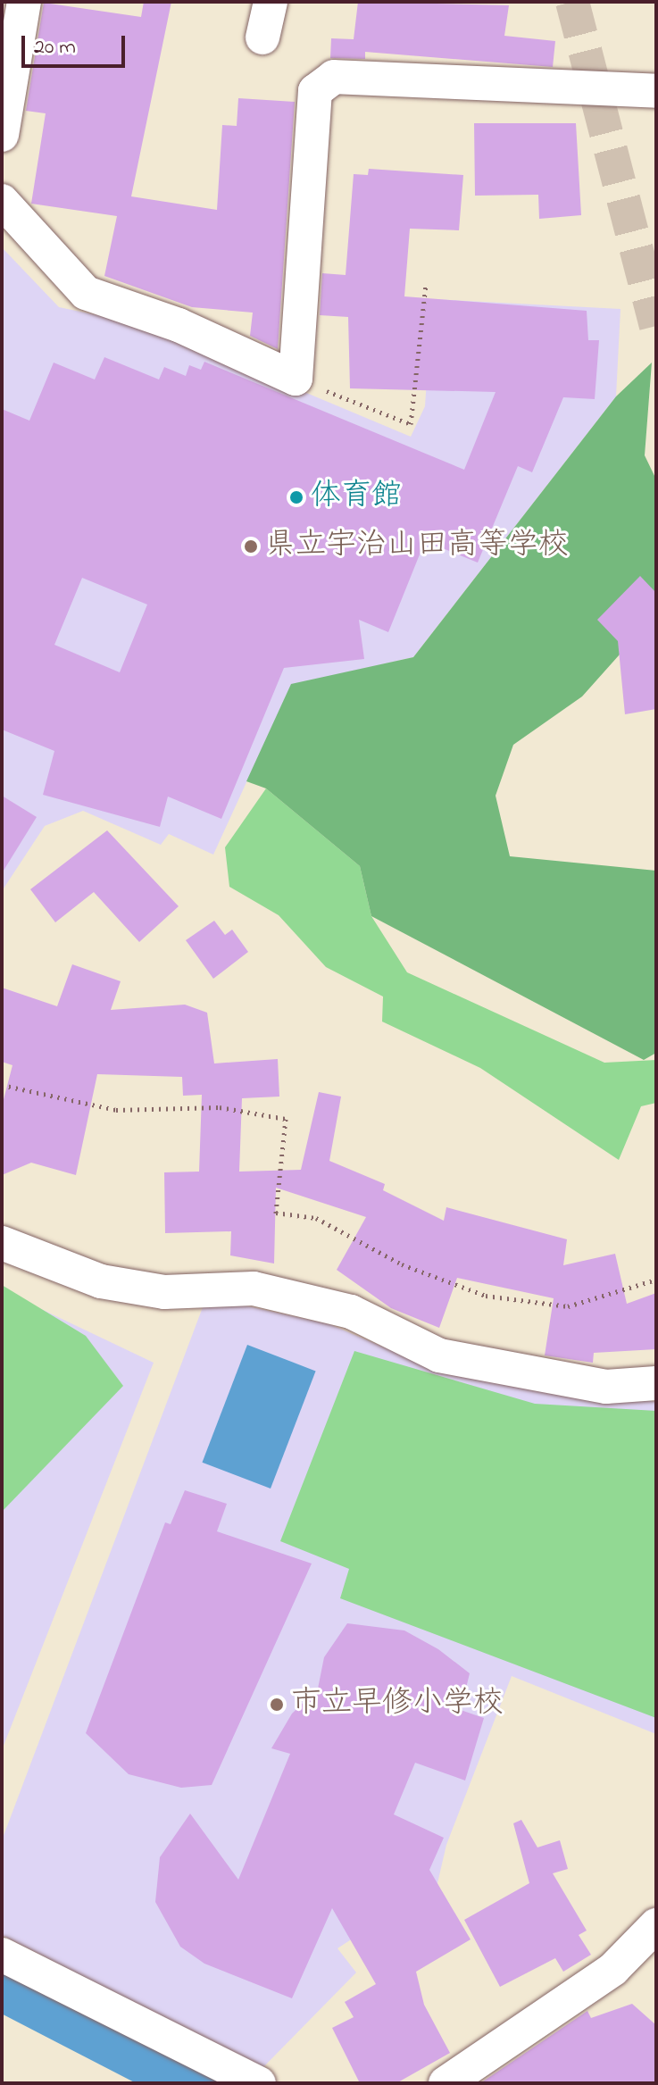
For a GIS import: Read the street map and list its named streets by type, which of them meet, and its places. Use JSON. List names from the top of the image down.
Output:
{
  "places": ["体育館", "県立宇治山田高等学校", "市立早修小学校"],
  "scale_bar": "20 m"
}
